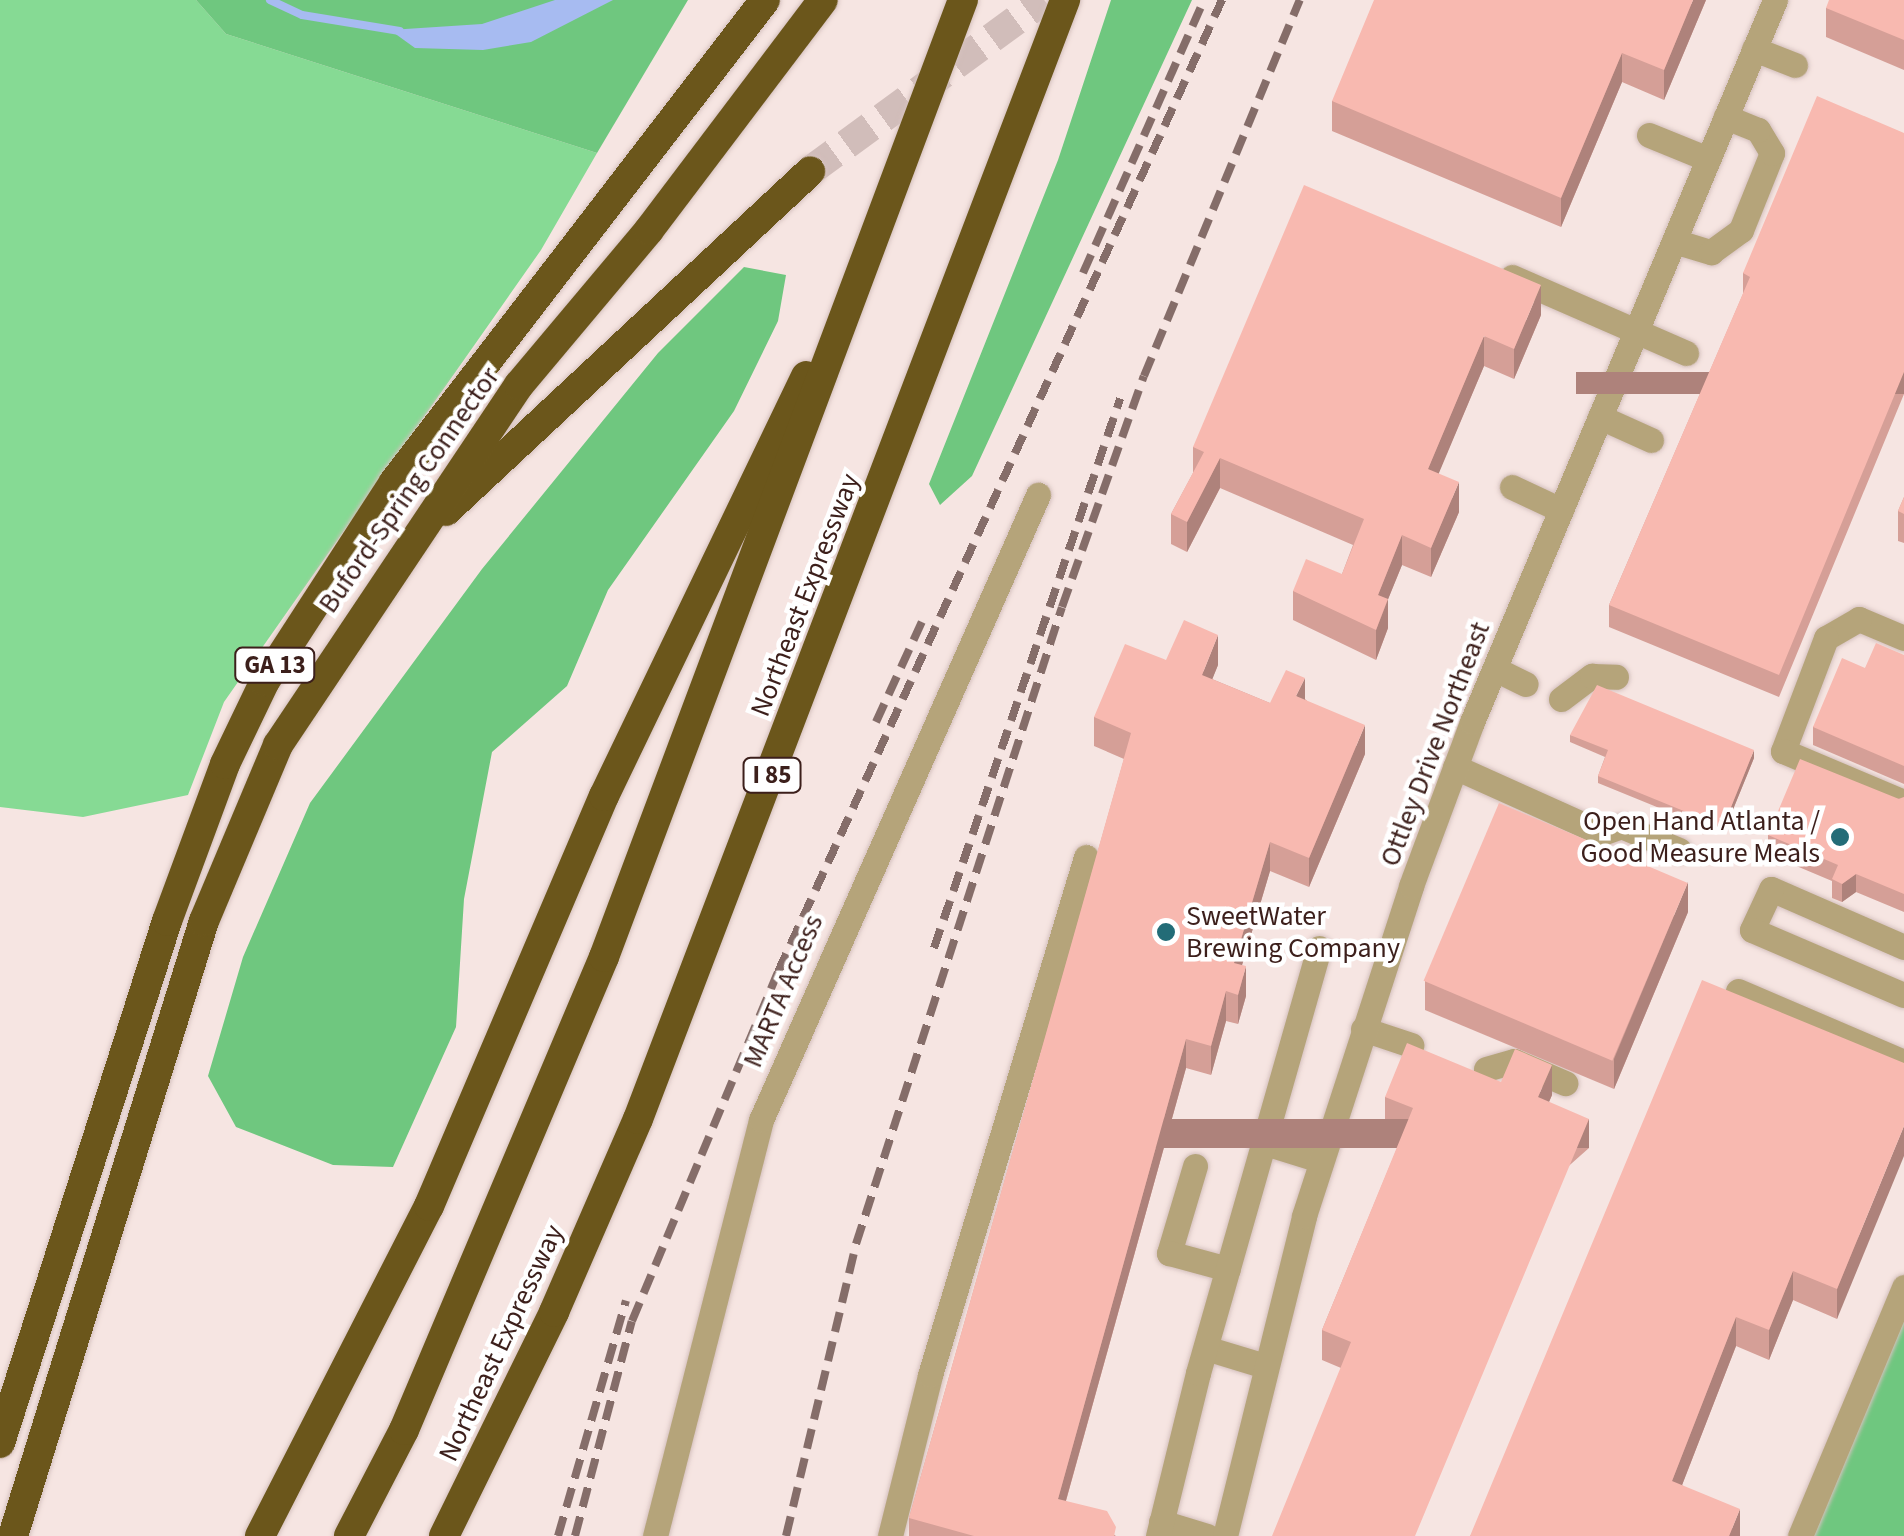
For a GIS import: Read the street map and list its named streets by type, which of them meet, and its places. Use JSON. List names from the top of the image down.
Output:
{
  "streets": {
    "highway": [
      "Buford-Spring Connector",
      "Northeast Expressway",
      "GA 13",
      "I 85"
    ],
    "street": ["Ottley Drive Northeast", "MARTA Access"]
  },
  "places": ["Open Hand Atlanta / Good Measure Meals", "SweetWater Brewing Company"]
}
